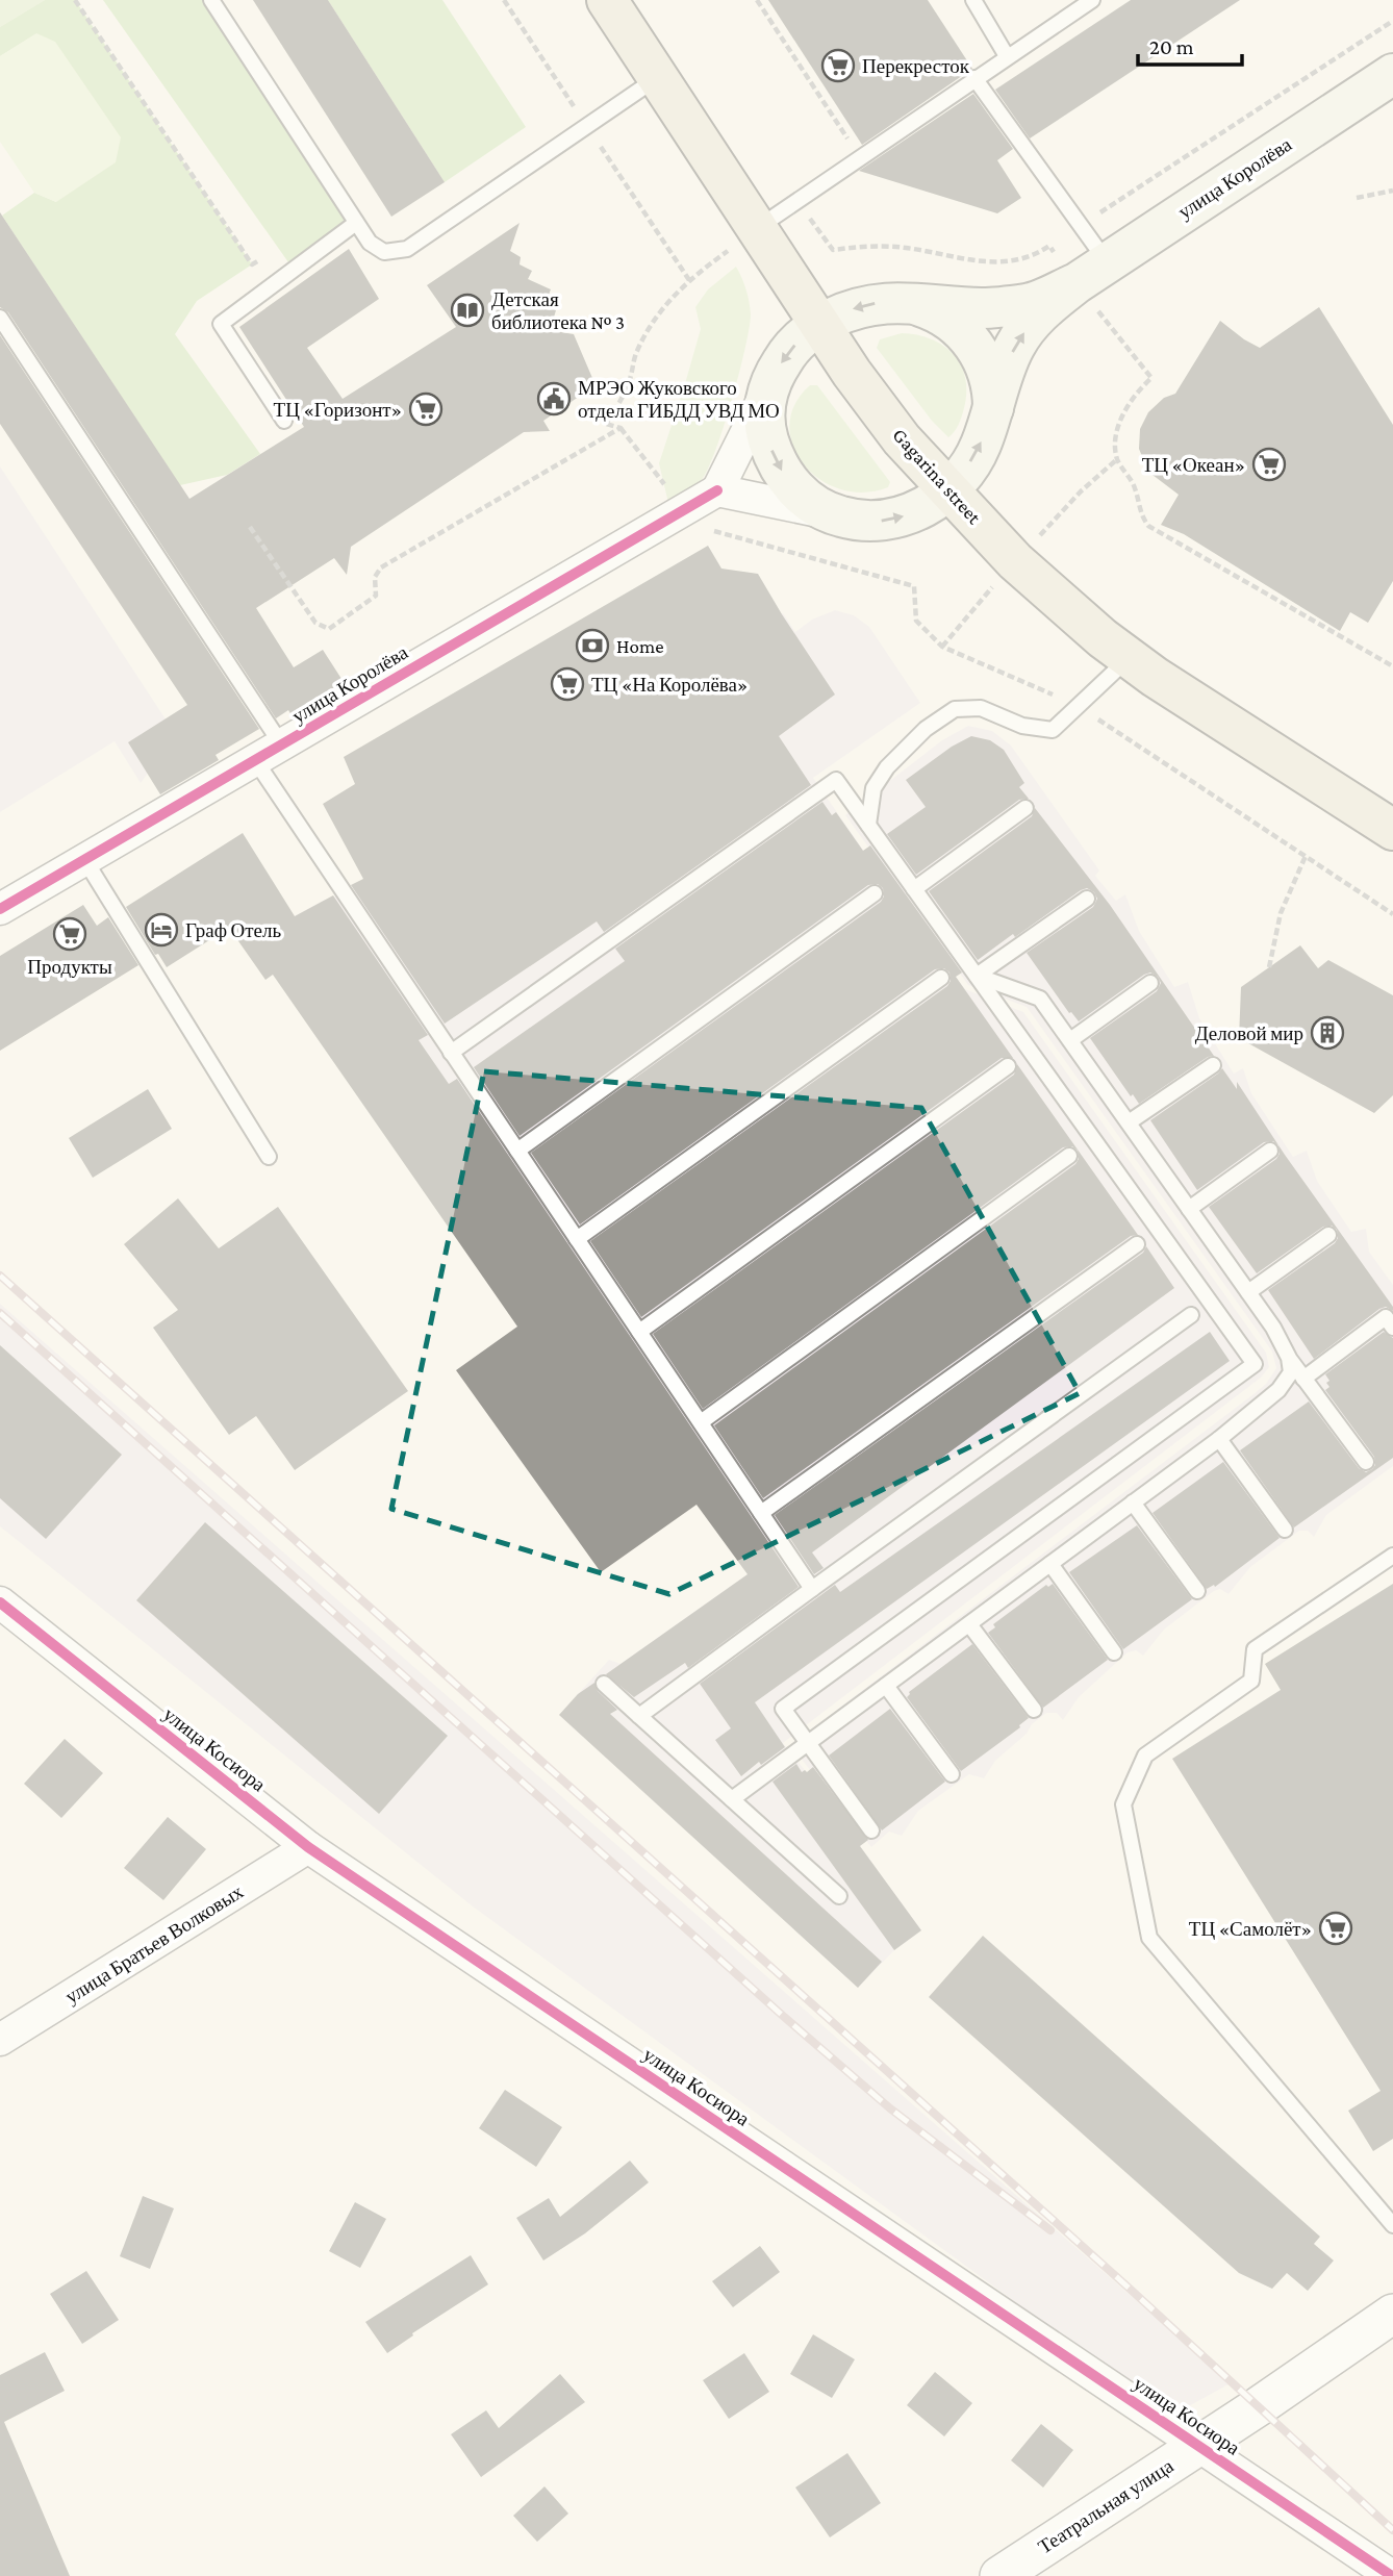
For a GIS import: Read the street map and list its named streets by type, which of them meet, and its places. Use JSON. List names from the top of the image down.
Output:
{
  "streets": {
    "main road": ["улица Королёва", "Gagarina street"],
    "street": ["улица Косиора", "улица Братьев Волковых", "Театральная улица"]
  },
  "crossings": [
    ["улица Косиора", "улица Братьев Волковых"],
    ["улица Косиора", "Театральная улица"]
  ],
  "places": {
    "supermarket": [
      "Перекресток",
      "ТЦ «Горизонт»",
      "ТЦ «Океан»",
      "ТЦ «На Королёва»",
      "Продукты",
      "ТЦ «Самолёт»"
    ],
    "library": ["Детская библиотека № 3"],
    "public building": ["МРЭО Жуковского отдела ГИБДД УВД МО"],
    "bank": ["Home"],
    "hotel": ["Граф Отель"],
    "building": ["Деловой мир"]
  },
  "scale_bar": "20 m"
}
